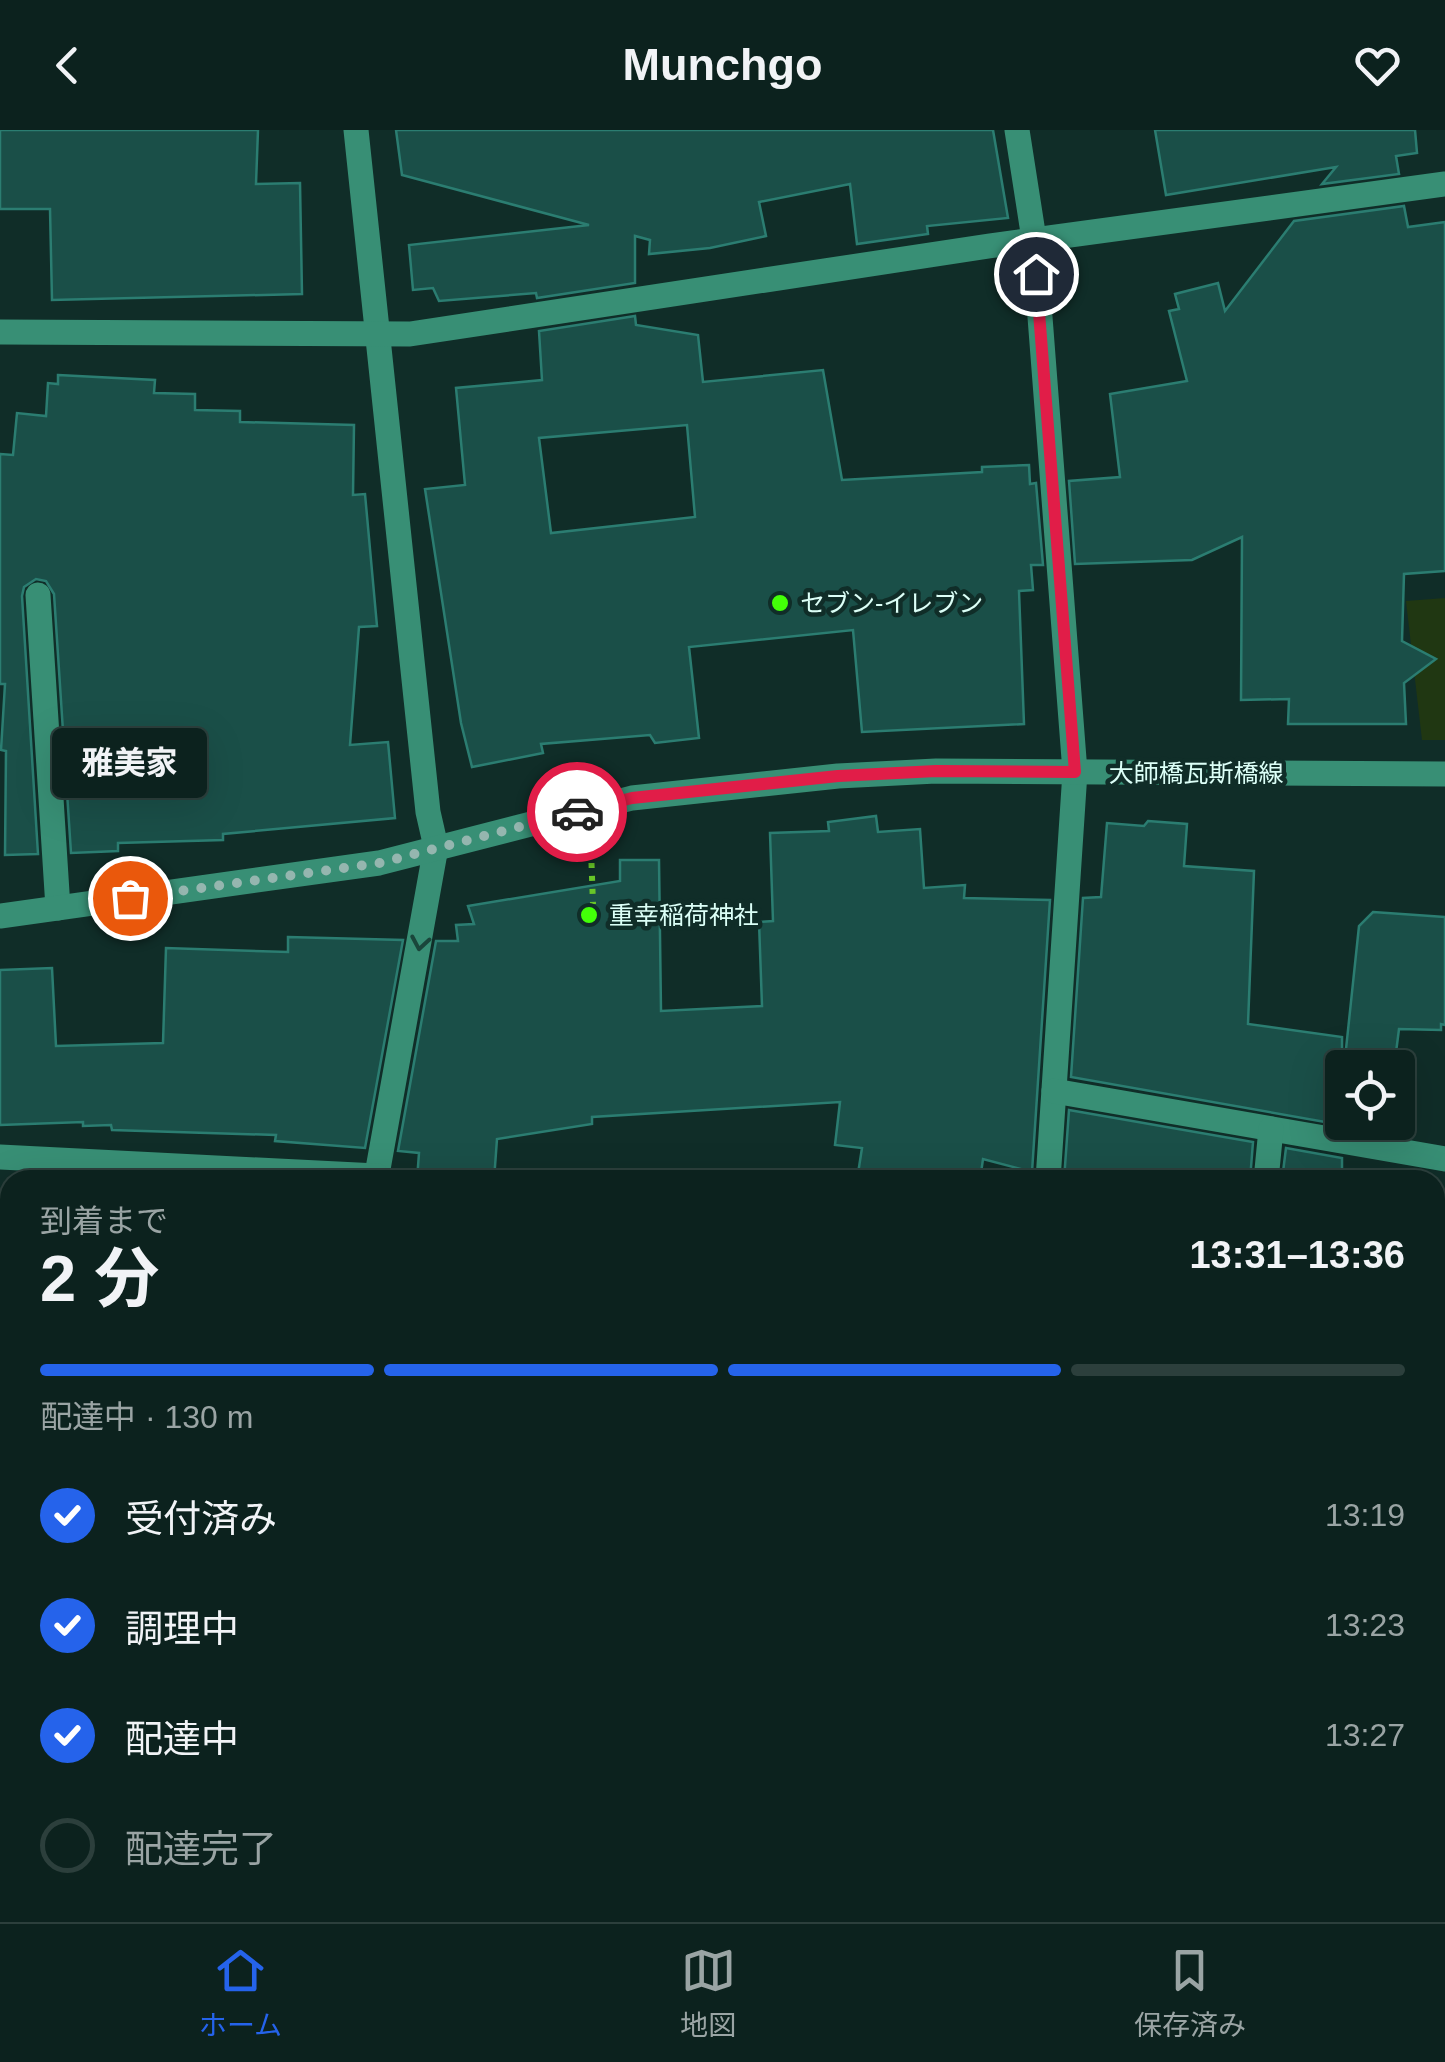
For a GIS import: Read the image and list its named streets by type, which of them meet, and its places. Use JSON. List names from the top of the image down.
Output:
{
  "streets": {
    "street": ["大師橋瓦斯橋線"]
  },
  "places": ["セブン-イレブン", "雅美家", "重幸稲荷神社"],
  "page": {
    "header": "Munchgo",
    "bubble": "雅美家",
    "heading": ["2 分", "到着まで", "13:31–13:36"],
    "bar": "配達中 · 130 m",
    "list": [
      ["受付済み", "13:19"],
      ["調理中", "13:23"],
      ["配達中", "13:27"],
      "配達完了"
    ],
    "tabs": ["ホーム", "地図", "保存済み"]
  }
}
